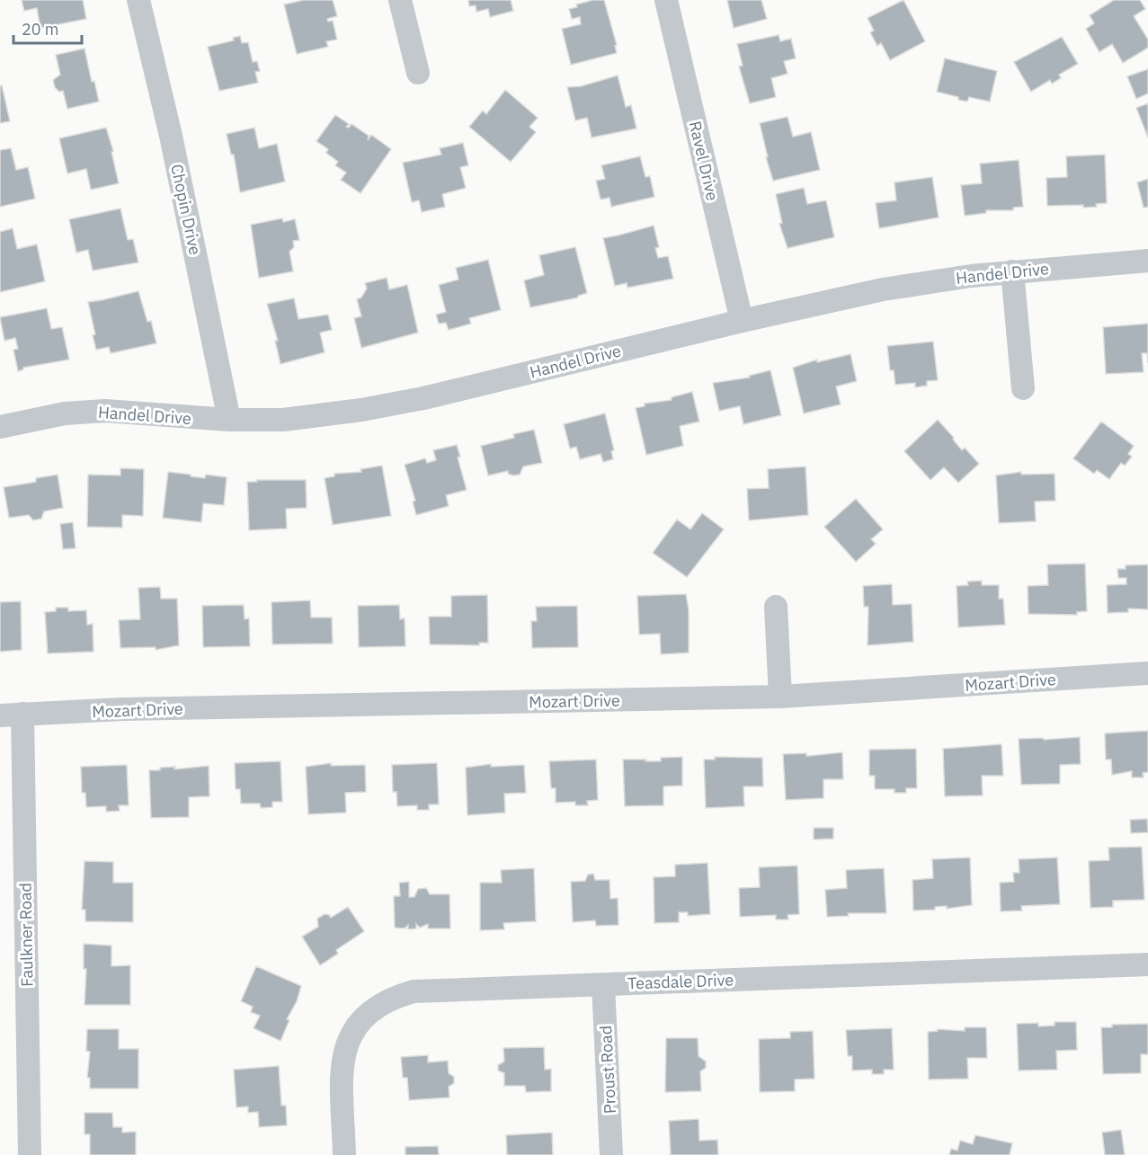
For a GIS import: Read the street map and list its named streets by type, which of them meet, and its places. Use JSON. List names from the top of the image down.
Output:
{
  "streets": {
    "street": [
      "Ravel Drive",
      "Chopin Drive",
      "Handel Drive",
      "Mozart Drive",
      "Faulkner Road",
      "Teasdale Drive",
      "Proust Road"
    ]
  },
  "crossings": [
    ["Ravel Drive", "Handel Drive"],
    ["Chopin Drive", "Handel Drive"],
    ["Mozart Drive", "Faulkner Road"],
    ["Teasdale Drive", "Proust Road"]
  ],
  "scale_bar": "20 m"
}
